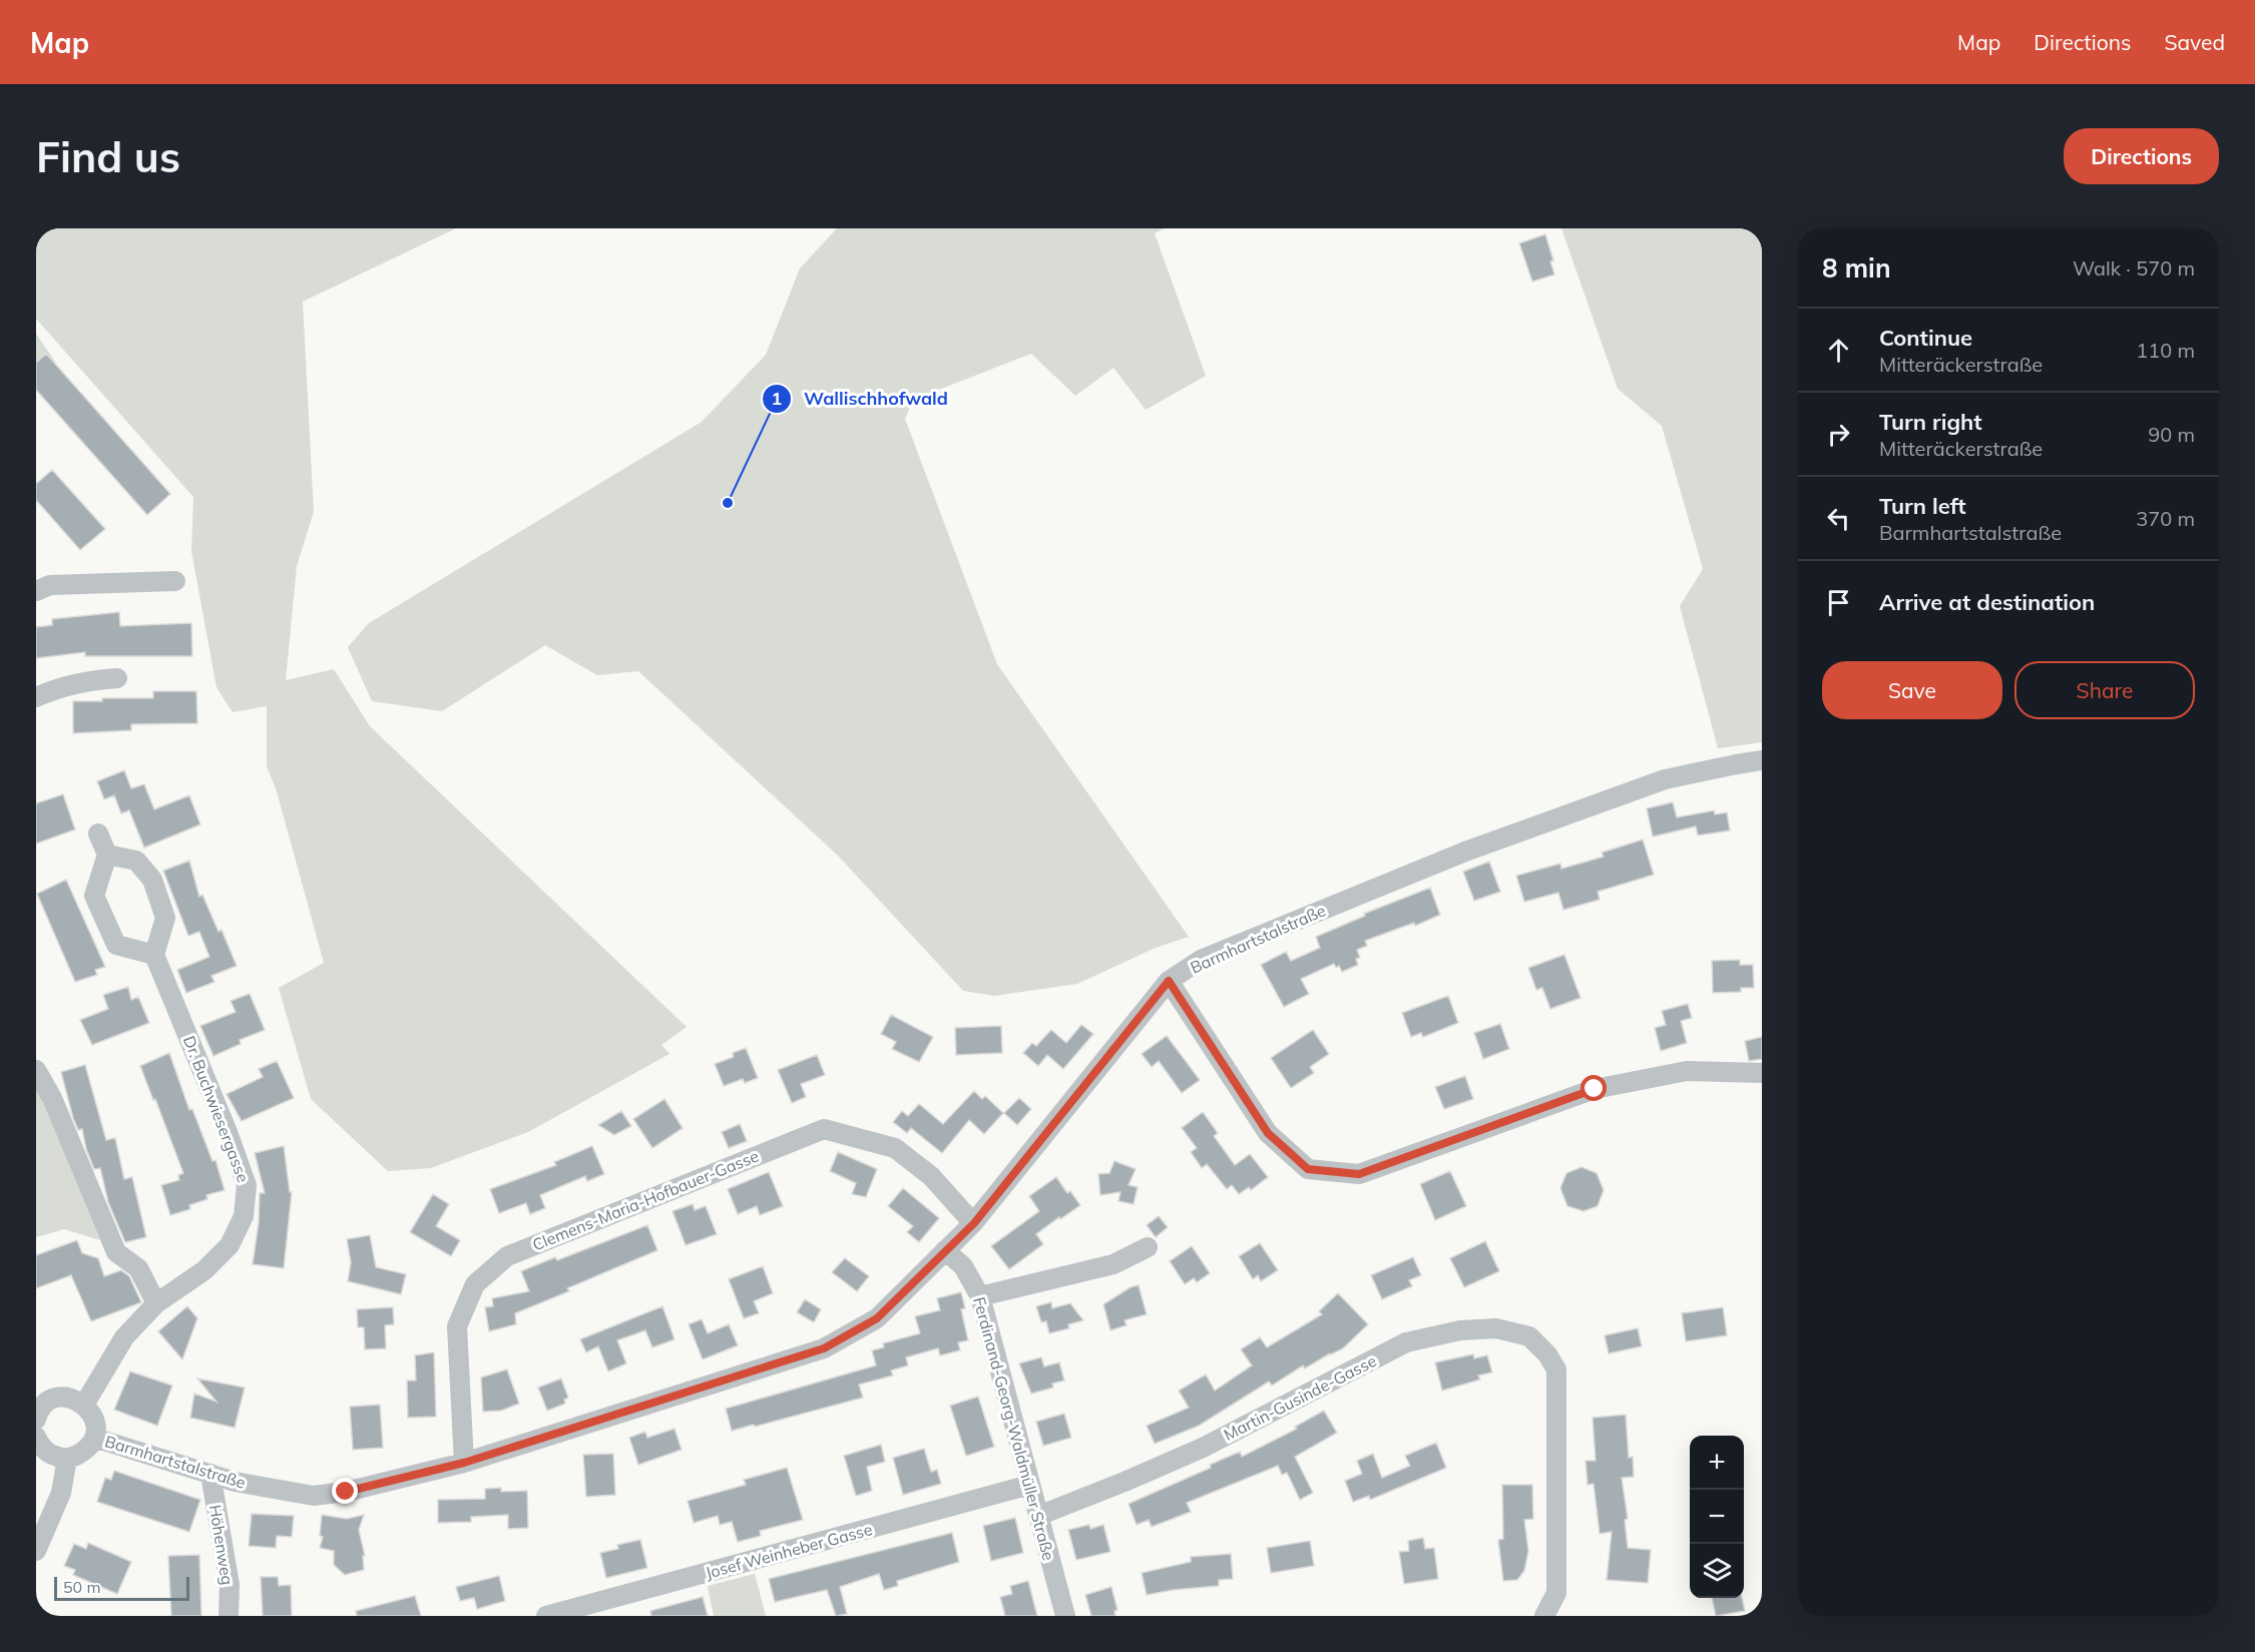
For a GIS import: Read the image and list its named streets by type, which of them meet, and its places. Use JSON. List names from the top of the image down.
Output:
{
  "streets": {
    "street": [
      "Barmhartstalstraße",
      "Dr. Buchwiesergasse",
      "Clemens-Maria-Hofbauer-Gasse",
      "Martin-Gusinde-Gasse",
      "Ferdinand-Georg-Waldmüller Straße",
      "Höhenweg",
      "Josef Weinheber Gasse"
    ]
  },
  "crossings": [
    ["Barmhartstalstraße", "Clemens-Maria-Hofbauer-Gasse"],
    ["Barmhartstalstraße", "Ferdinand-Georg-Waldmüller Straße"],
    ["Barmhartstalstraße", "Höhenweg"],
    ["Martin-Gusinde-Gasse", "Ferdinand-Georg-Waldmüller Straße"],
    ["Ferdinand-Georg-Waldmüller Straße", "Josef Weinheber Gasse"]
  ],
  "places": ["Wallischhofwald"],
  "scale_bar": "50 m",
  "page": {
    "header": "Map",
    "nav": ["Map", "Directions", "Saved"],
    "buttons": [
      "Directions",
      ["Save", "Share"]
    ],
    "title": "Find us",
    "heading": ["8 min", "Walk · 570 m"],
    "list": [
      ["Continue", "Mitteräckerstraße", "110 m"],
      ["Turn right", "Mitteräckerstraße", "90 m"],
      ["Turn left", "Barmhartstalstraße", "370 m"],
      "Arrive at destination"
    ],
    "map_buttons": ["+", "−"],
    "scale": "50 m"
  }
}
